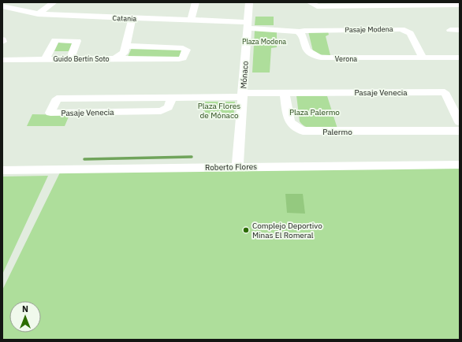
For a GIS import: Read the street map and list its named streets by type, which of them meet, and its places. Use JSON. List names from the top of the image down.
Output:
{
  "streets": {
    "street": [
      "Catania",
      "Pasaje Modena",
      "Guido Bertín Soto",
      "Verona",
      "Mónaco",
      "Pasaje Venecia",
      "Palermo",
      "Roberto Flores"
    ]
  },
  "crossings": [
    ["Catania", "Guido Bertín Soto"],
    ["Catania", "Mónaco"],
    ["Pasaje Modena", "Verona"],
    ["Mónaco", "Pasaje Venecia"],
    ["Mónaco", "Roberto Flores"],
    ["Pasaje Venecia", "Palermo"]
  ],
  "parks": ["Plaza Modena", "Plaza Flores de Mónaco", "Plaza Palermo"],
  "places": ["Complejo Deportivo Minas El Romeral"],
  "north": "top"
}
